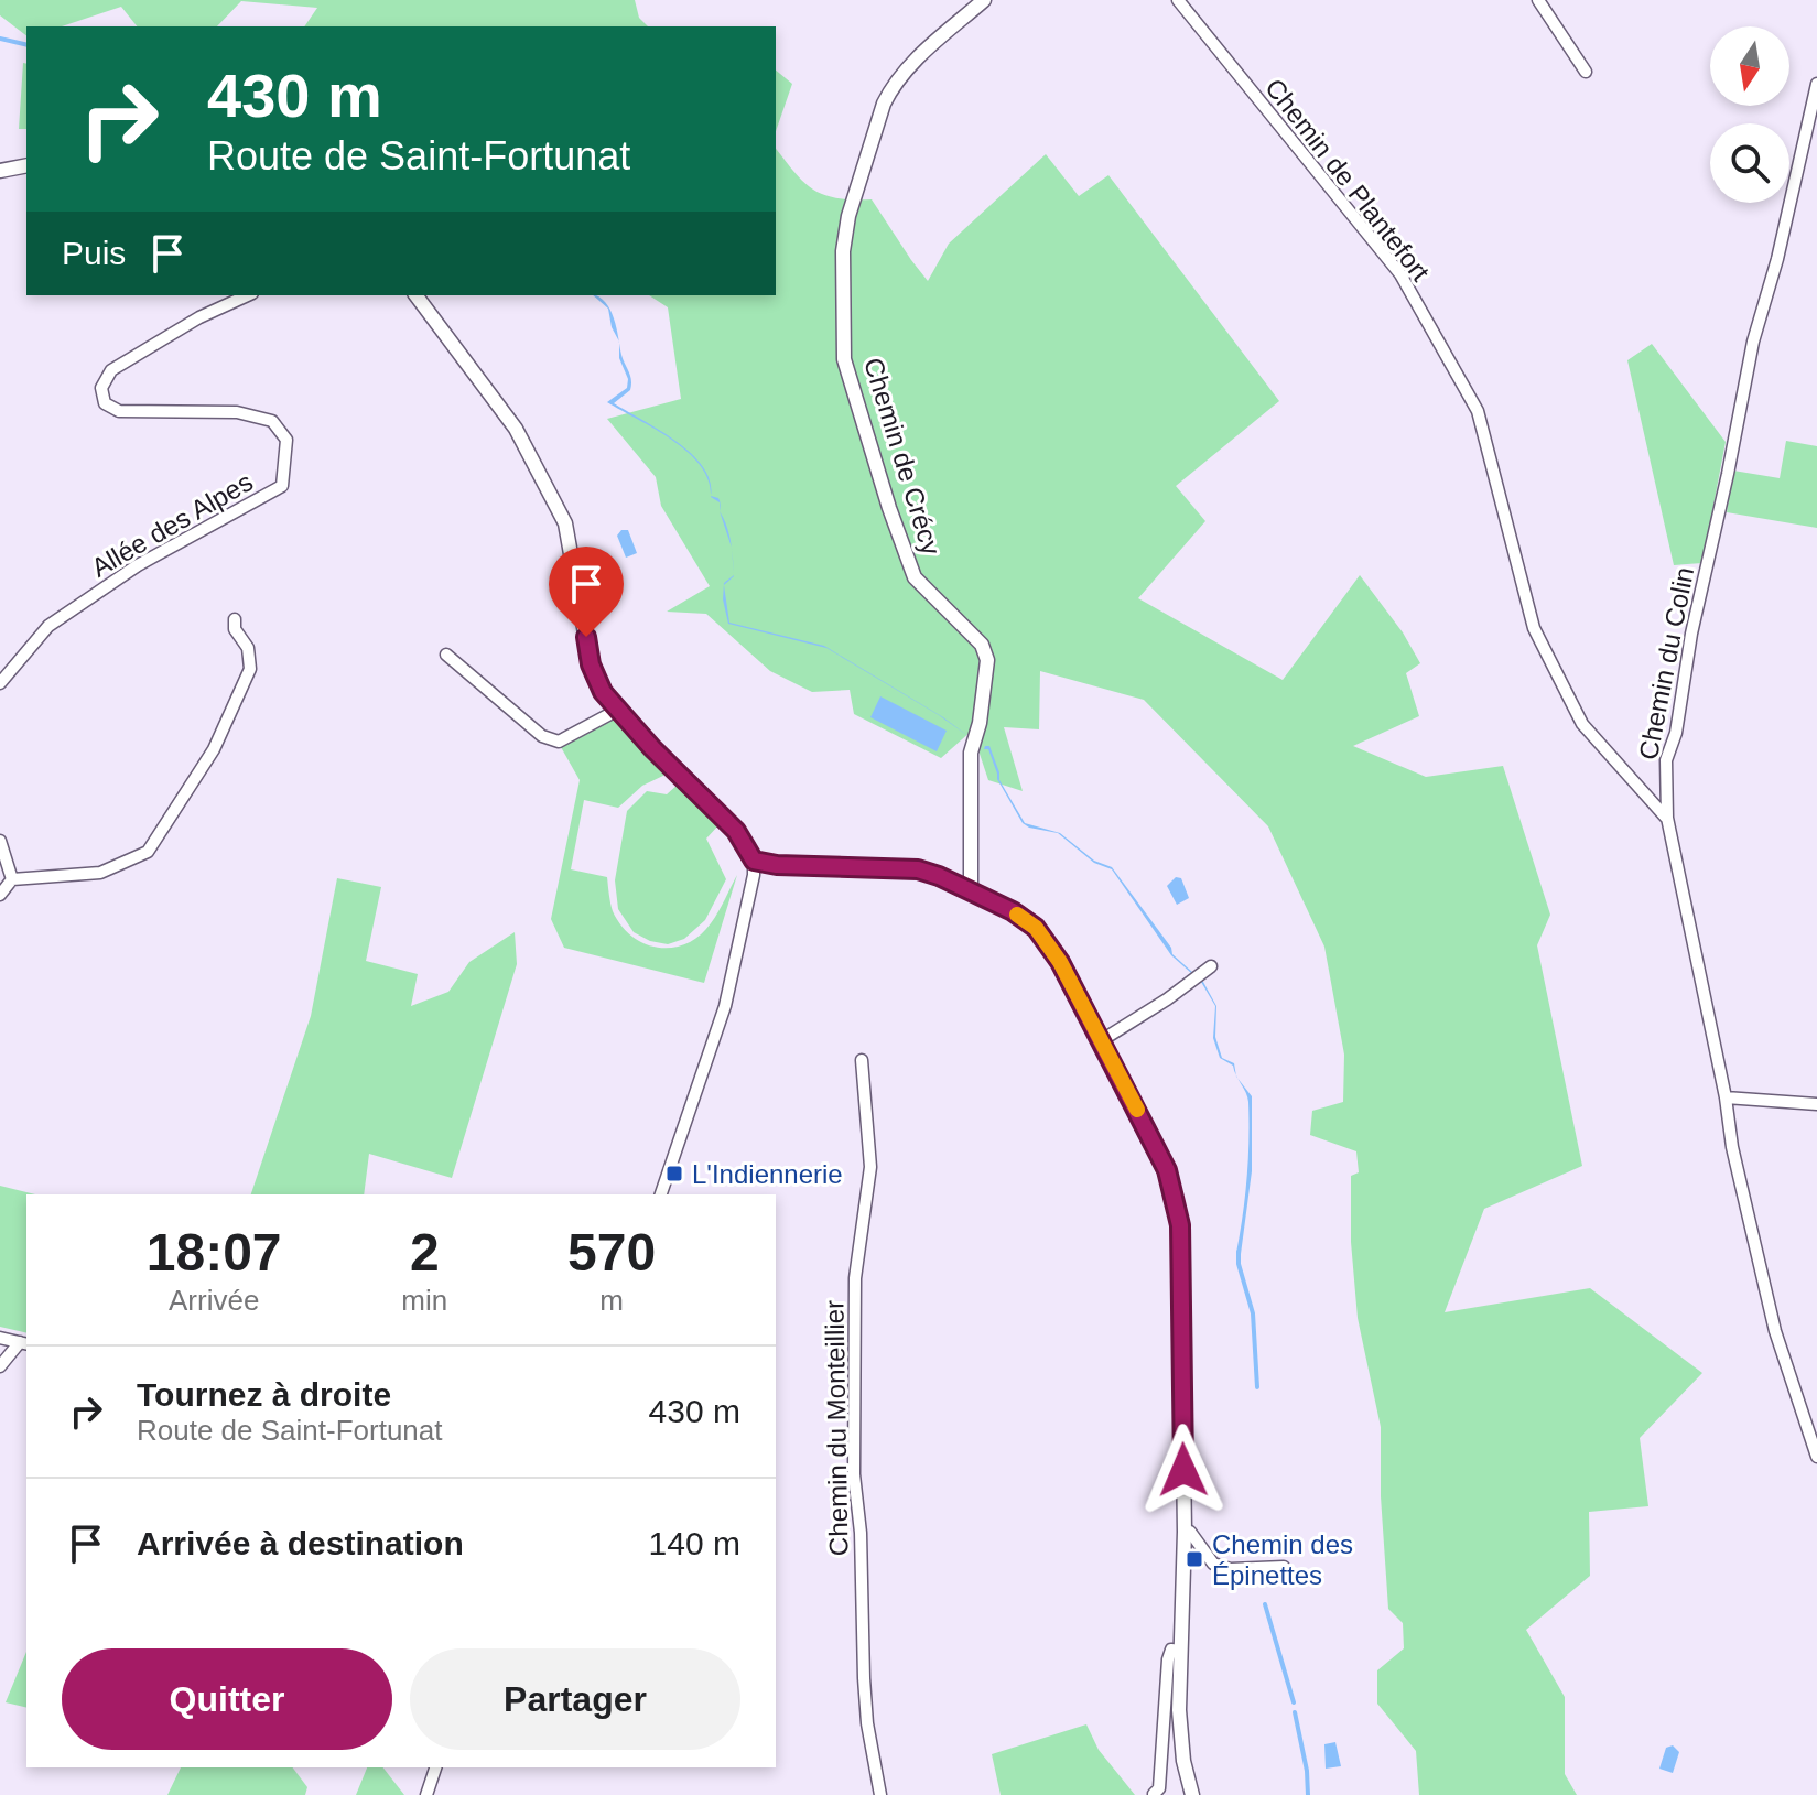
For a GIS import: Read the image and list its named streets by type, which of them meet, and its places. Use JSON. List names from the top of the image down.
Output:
{
  "streets": {
    "street": [
      "Chemin de Plantefort",
      "Chemin de Crécy",
      "Allée des Alpes",
      "Chemin du Colin",
      "Chemin du Monteillier"
    ]
  },
  "crossings": [
    ["Chemin de Plantefort", "Chemin du Colin"]
  ],
  "places": {
    "transit": ["L'Indiennerie", "Chemin des Épinettes"]
  },
  "north": "bottom",
  "page": {
    "turn": ["430 m", "Route de Saint-Fortunat"],
    "then": "Puis",
    "eta": [
      "18:07",
      "Arrivée",
      "2",
      "min",
      "570",
      "m"
    ],
    "list": [
      {
        "name": "Tournez à droite",
        "note": "Route de Saint-Fortunat",
        "value": "430 m"
      },
      {
        "name": "Arrivée à destination",
        "value": "140 m"
      }
    ],
    "buttons": ["Quitter", "Partager"]
  }
}
